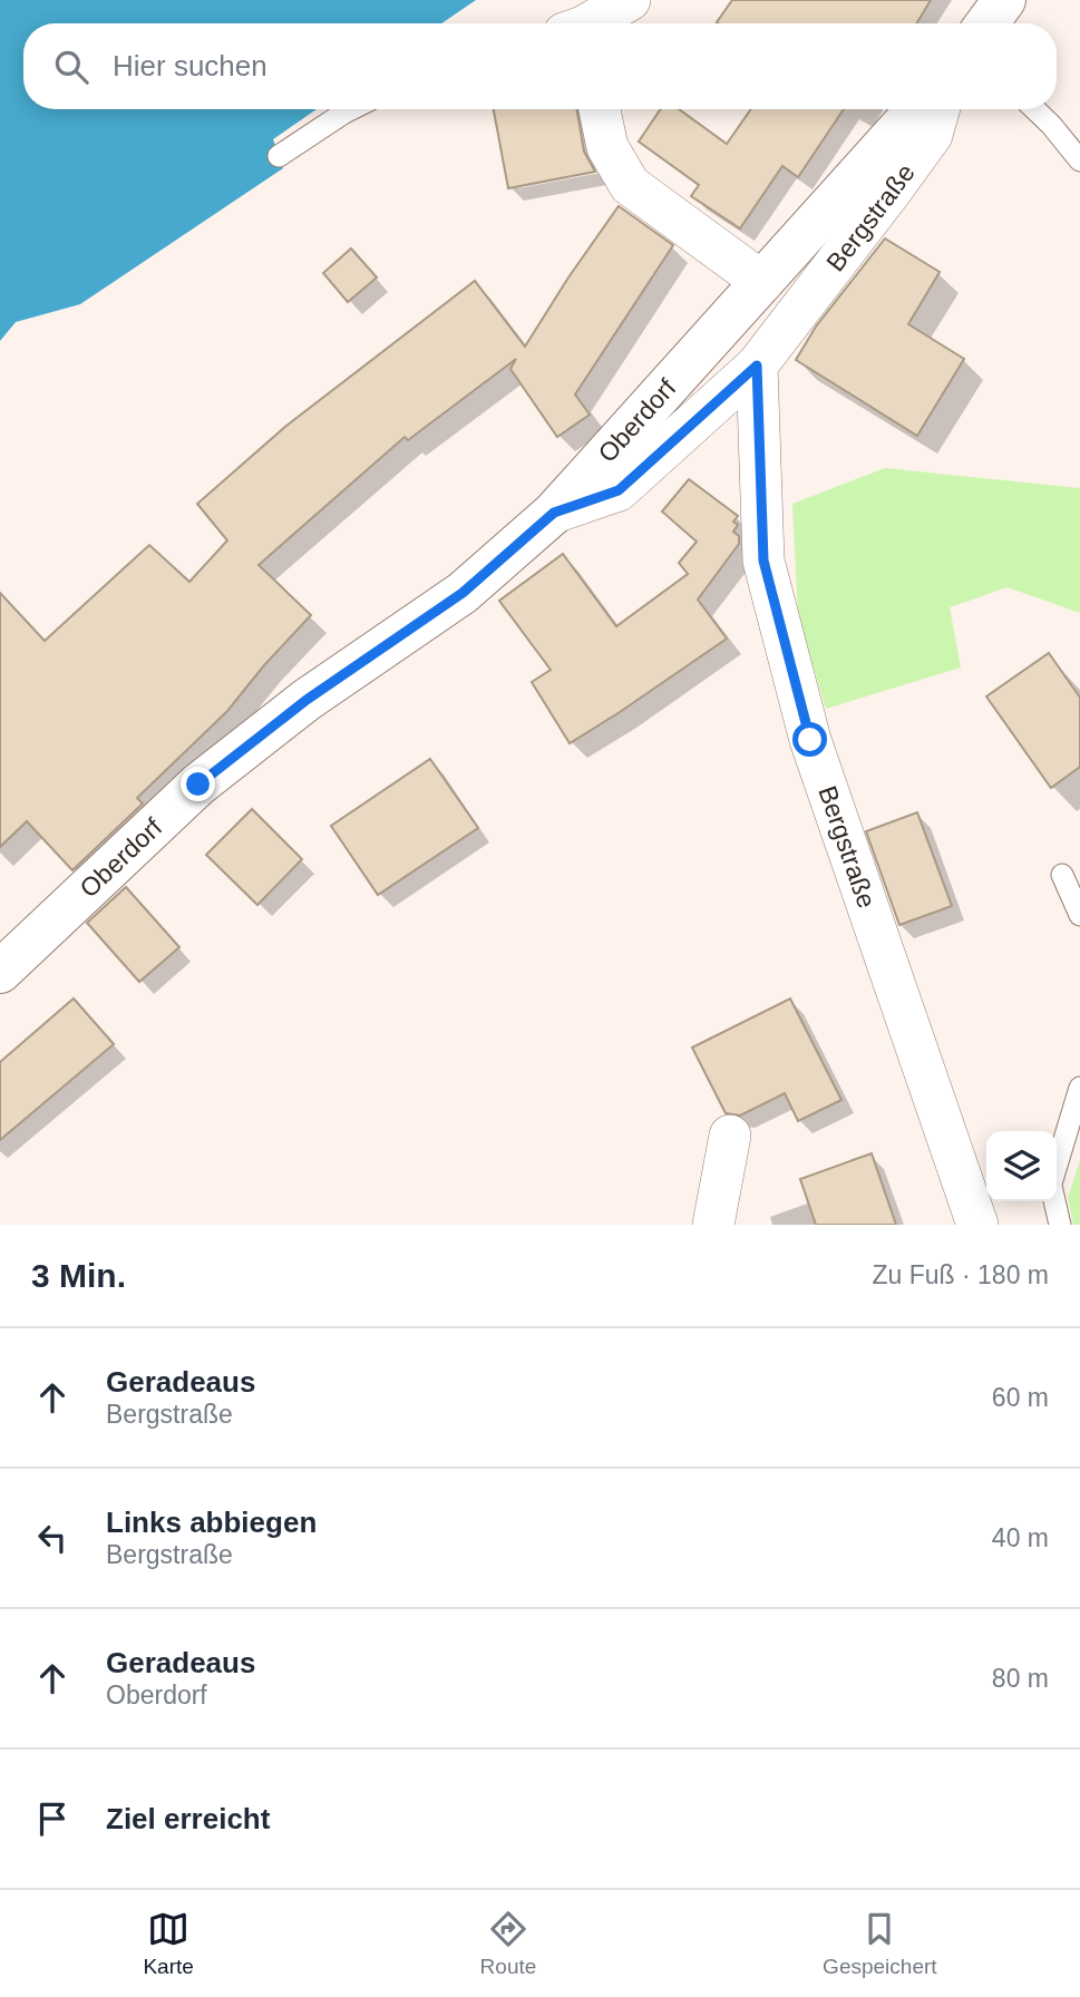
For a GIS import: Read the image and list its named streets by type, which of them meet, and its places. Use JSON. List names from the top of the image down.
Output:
{
  "streets": {
    "main road": ["Oberdorf"],
    "street": ["Bergstraße"]
  },
  "crossings": [
    ["Bergstraße", "Oberdorf"]
  ],
  "page": {
    "search": "Hier suchen",
    "heading": ["3 Min.", "Zu Fuß · 180 m"],
    "list": [
      ["Geradeaus", "Bergstraße", "60 m"],
      ["Links abbiegen", "Bergstraße", "40 m"],
      ["Geradeaus", "Oberdorf", "80 m"],
      "Ziel erreicht"
    ],
    "nav": ["Karte", "Route", "Gespeichert"]
  }
}
